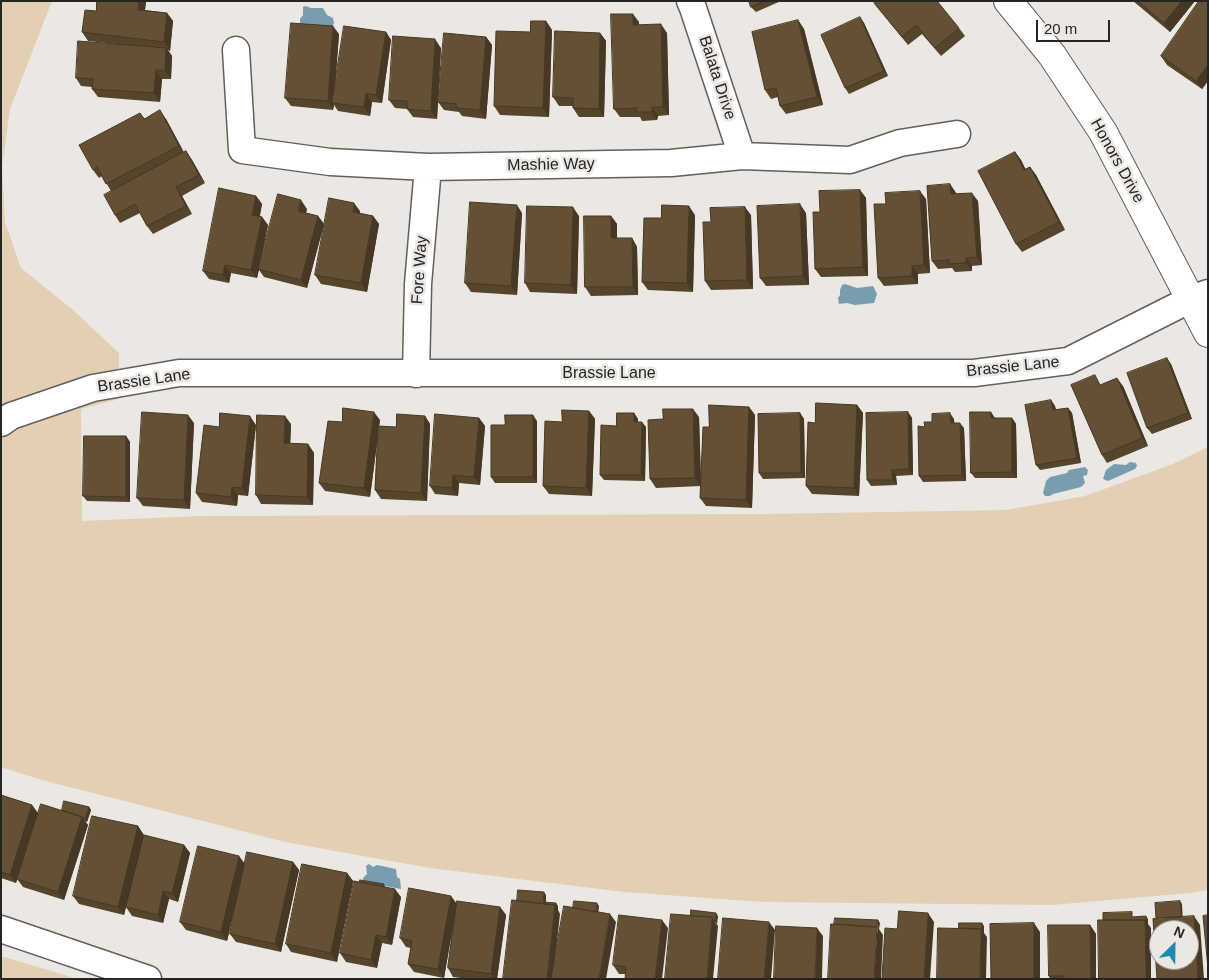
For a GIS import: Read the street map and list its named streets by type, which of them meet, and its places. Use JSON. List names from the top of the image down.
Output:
{
  "streets": {
    "street": [
      "Balata Drive",
      "Honors Drive",
      "Mashie Way",
      "Fore Way",
      "Brassie Lane"
    ]
  },
  "crossings": [
    ["Balata Drive", "Mashie Way"],
    ["Honors Drive", "Brassie Lane"],
    ["Mashie Way", "Fore Way"],
    ["Fore Way", "Brassie Lane"]
  ],
  "scale_bar": "20 m",
  "north": "top right"
}
